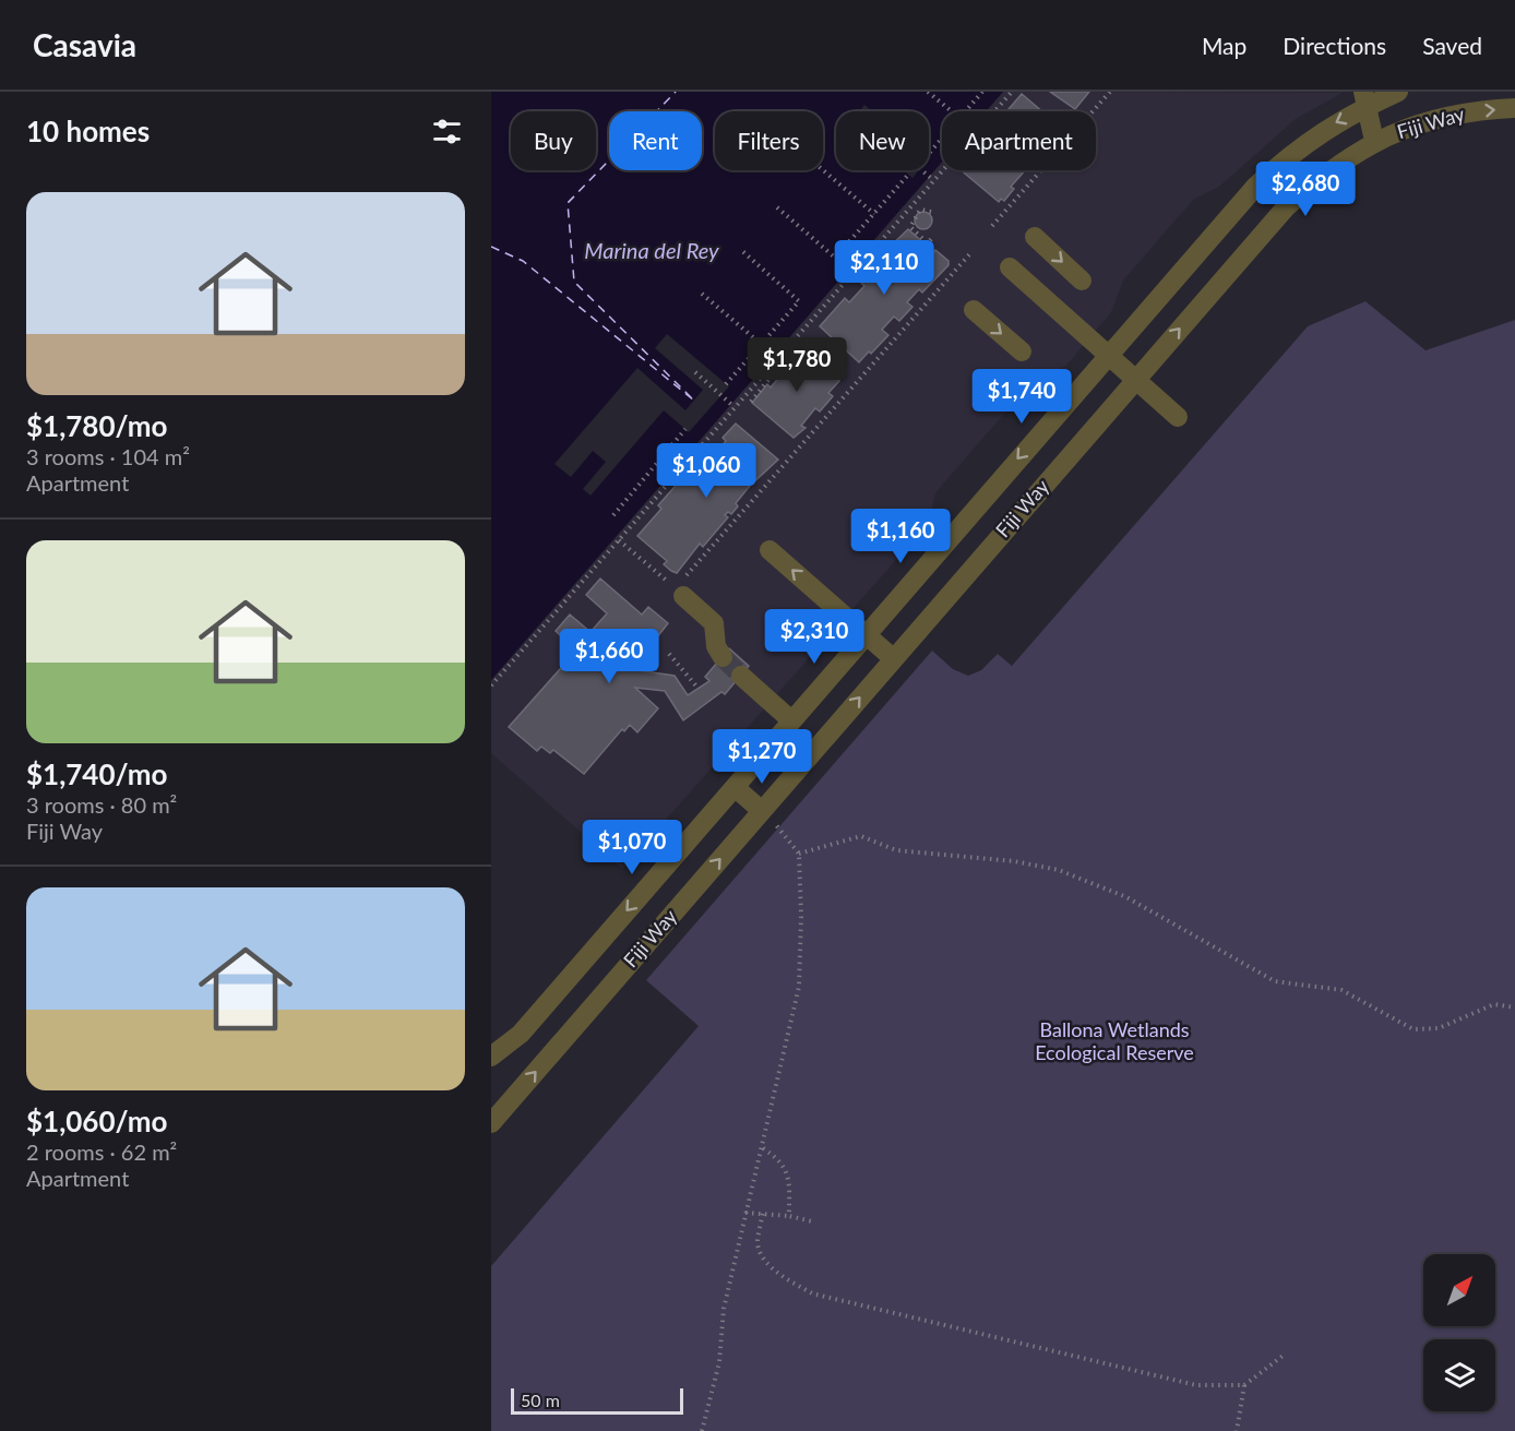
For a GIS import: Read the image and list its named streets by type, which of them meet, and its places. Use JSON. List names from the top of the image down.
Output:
{
  "streets": {
    "street": ["Fiji Way"]
  },
  "water": ["Marina del Rey"],
  "parks": ["Ballona Wetlands Ecological Reserve"],
  "scale_bar": "50 m",
  "north": "top right",
  "page": {
    "header": "Casavia",
    "nav": ["Map", "Directions", "Saved"],
    "heading": "10 homes",
    "chip": [
      "Buy",
      "Rent",
      "Filters",
      "New",
      "Apartment"
    ],
    "price": [
      "$2,680",
      "$2,110",
      "$1,780",
      "$1,740",
      "$1,060",
      "$1,160",
      "$2,310",
      "$1,660",
      "$1,270",
      "$1,070"
    ],
    "list": [
      {
        "name": "$1,780/mo",
        "note": "3 rooms · 104 m² · Apartment"
      },
      {
        "name": "$1,740/mo",
        "note": "3 rooms · 80 m² · Fiji Way"
      },
      {
        "name": "$1,060/mo",
        "note": "2 rooms · 62 m² · Apartment"
      }
    ],
    "scale": "50 m"
  }
}
